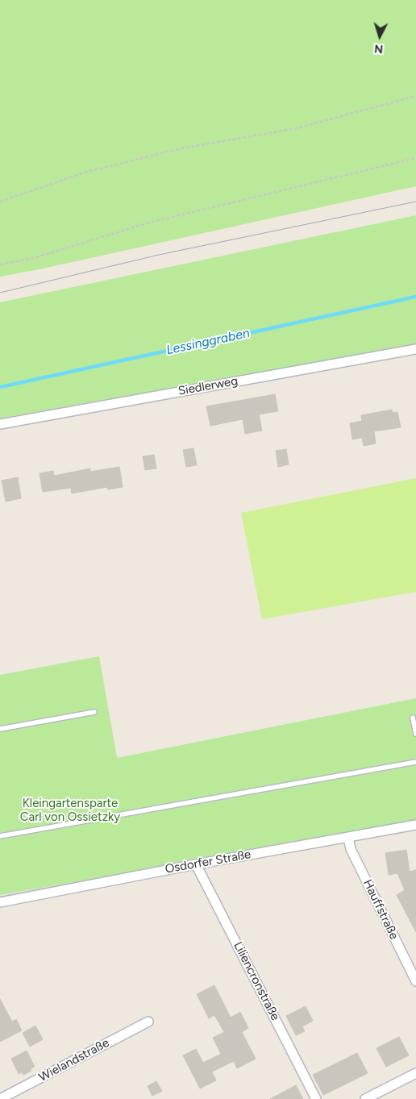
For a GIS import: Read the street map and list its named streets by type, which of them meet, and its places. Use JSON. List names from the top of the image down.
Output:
{
  "streets": {
    "street": [
      "Siedlerweg",
      "Osdorfer Straße",
      "Hauffstraße",
      "Liliencronstraße",
      "Wielandstraße"
    ]
  },
  "crossings": [
    ["Osdorfer Straße", "Hauffstraße"],
    ["Osdorfer Straße", "Liliencronstraße"]
  ],
  "water": ["Lessinggraben"],
  "parks": ["Kleingartensparte Carl von Ossietzky"],
  "north": "bottom"
}
